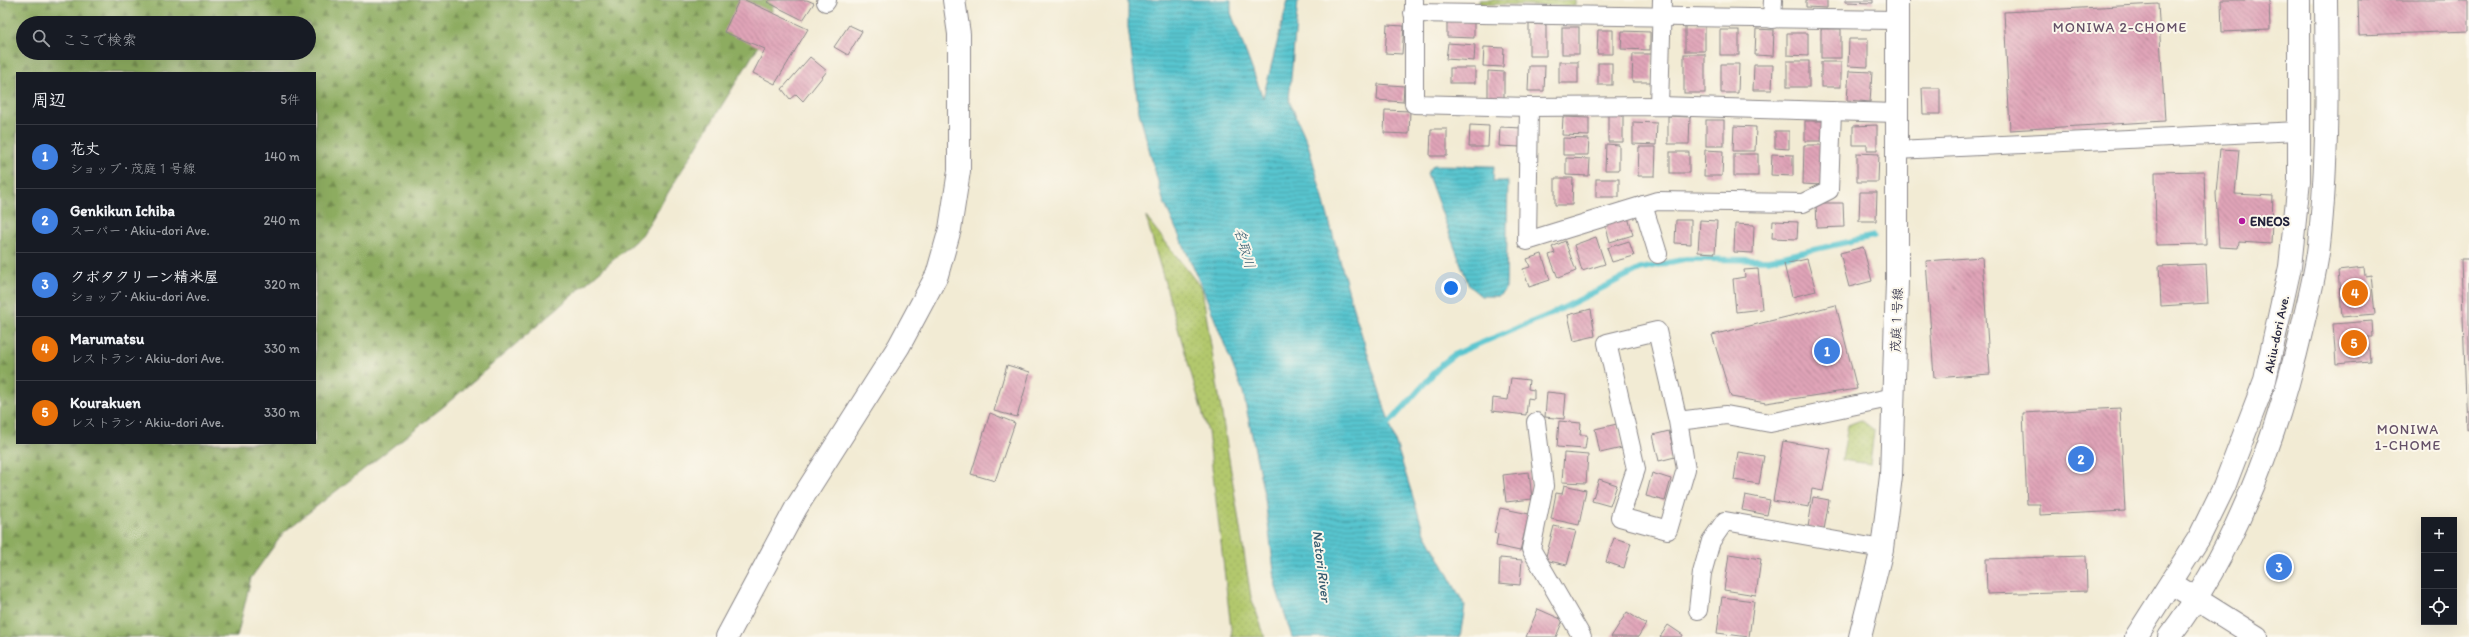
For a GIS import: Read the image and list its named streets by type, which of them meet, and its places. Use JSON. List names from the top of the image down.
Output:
{
  "streets": {
    "main road": ["茂庭１号線", "Akiu-dori Ave."]
  },
  "districts": ["MONIWA 2-CHOME", "MONIWA 1-CHOME"],
  "water": ["名取川", "Natori River"],
  "places": ["ENEOS"],
  "page": {
    "search": "ここで検索",
    "heading": ["周辺", "5件"],
    "list": [
      {
        "mark": "1",
        "name": "花丈",
        "note": "ショップ · 茂庭１号線",
        "value": "140 m"
      },
      {
        "mark": "2",
        "name": "Genkikun Ichiba",
        "note": "スーパー · Akiu-dori Ave.",
        "value": "240 m"
      },
      {
        "mark": "3",
        "name": "クボタクリーン精米屋",
        "note": "ショップ · Akiu-dori Ave.",
        "value": "320 m"
      },
      {
        "mark": "4",
        "name": "Marumatsu",
        "note": "レストラン · Akiu-dori Ave.",
        "value": "330 m"
      },
      {
        "mark": "5",
        "name": "Kourakuen",
        "note": "レストラン · Akiu-dori Ave.",
        "value": "330 m"
      }
    ],
    "pins": [
      "4",
      "5",
      "1",
      "2",
      "3"
    ],
    "map_buttons": ["+", "−"]
  }
}
